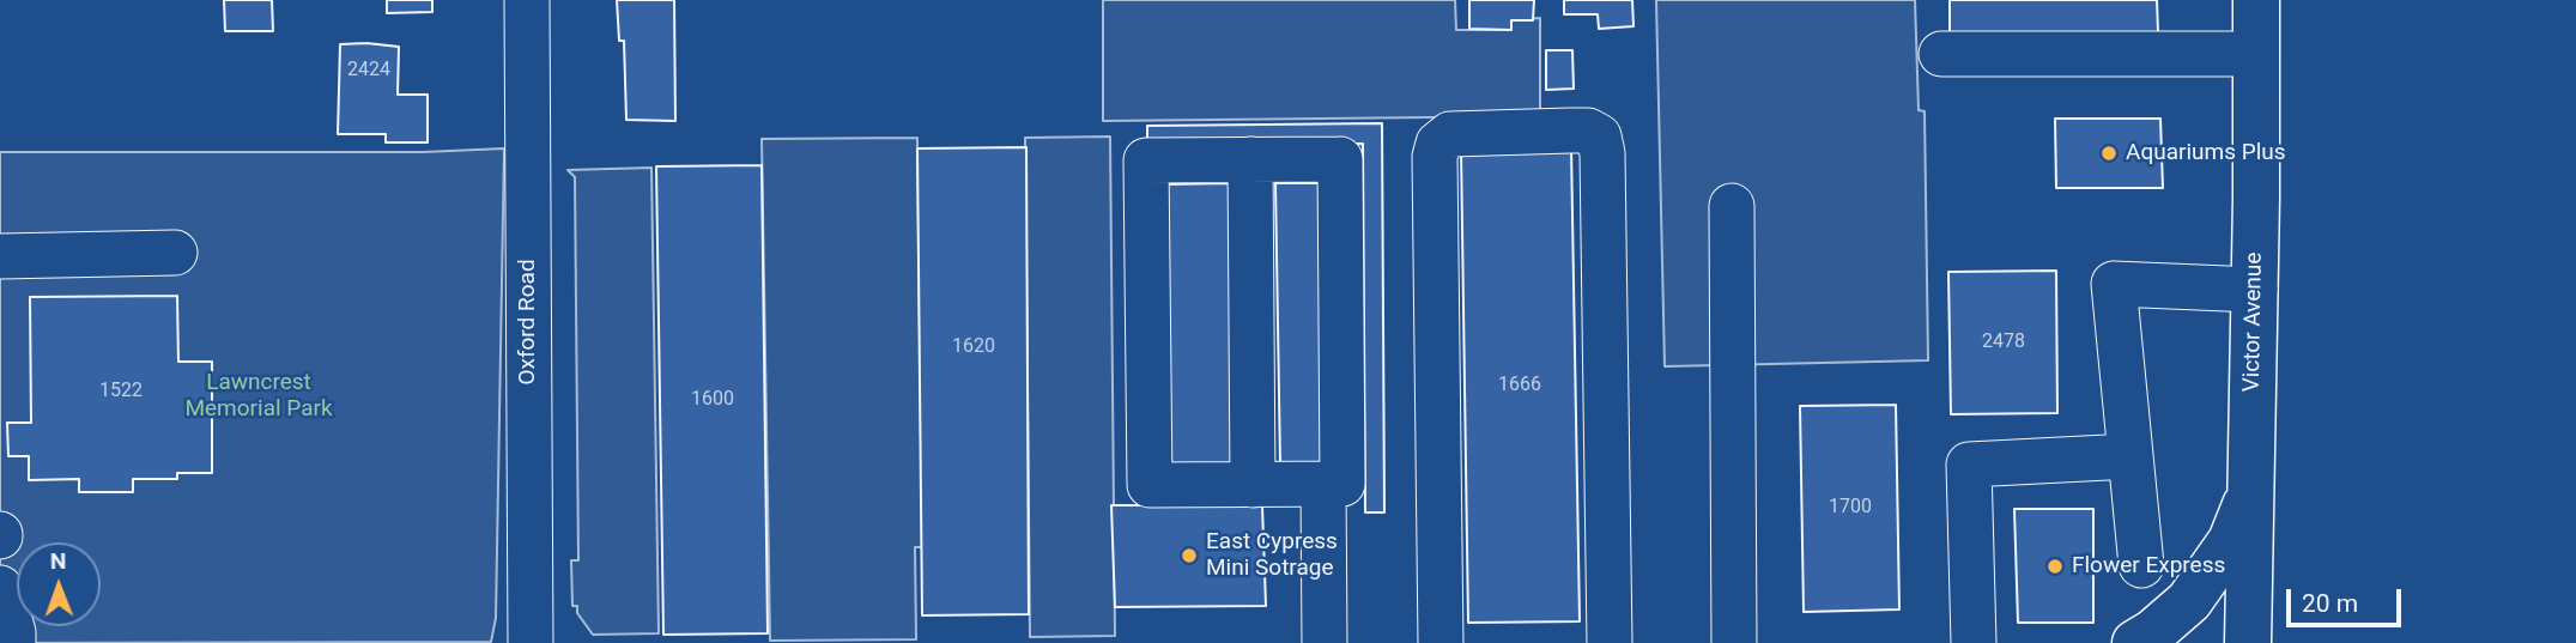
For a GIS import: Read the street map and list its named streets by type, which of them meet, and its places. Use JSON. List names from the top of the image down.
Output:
{
  "streets": {
    "main road": ["Victor Avenue"],
    "street": ["Oxford Road"]
  },
  "parks": ["Lawncrest Memorial Park"],
  "places": ["Aquariums Plus", "East Cypress Mini Sotrage", "Flower Express"],
  "house_numbers": [
    "2424",
    "2478",
    "1620",
    "1666",
    "1522",
    "1600",
    "1700"
  ],
  "scale_bar": "20 m",
  "north": "top"
}
